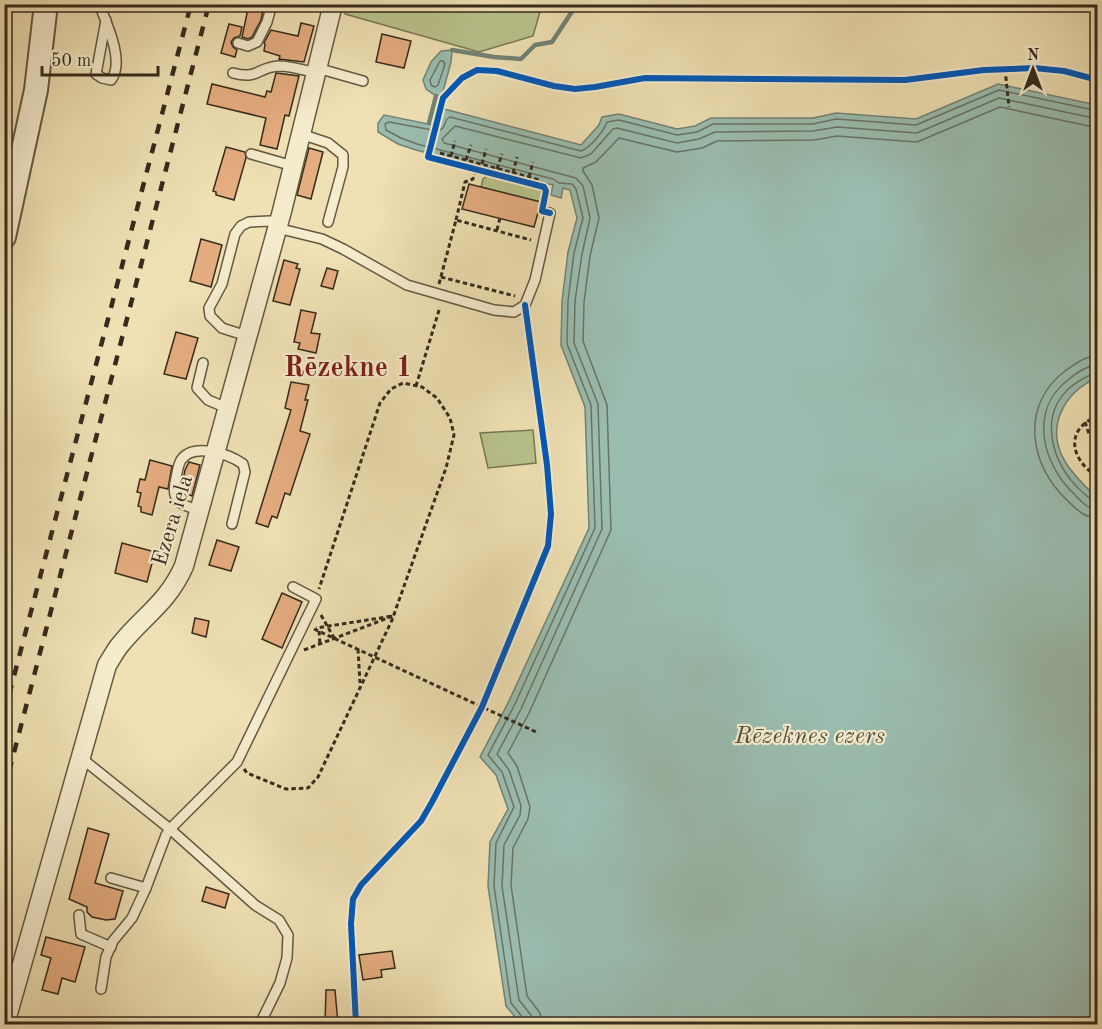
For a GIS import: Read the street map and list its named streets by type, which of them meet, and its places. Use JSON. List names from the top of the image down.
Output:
{
  "streets": {
    "street": ["Ezera iela"]
  },
  "districts": ["Rēzekne 1"],
  "water": ["Rēzeknes ezers"],
  "scale_bar": "50 m",
  "north": "top"
}
